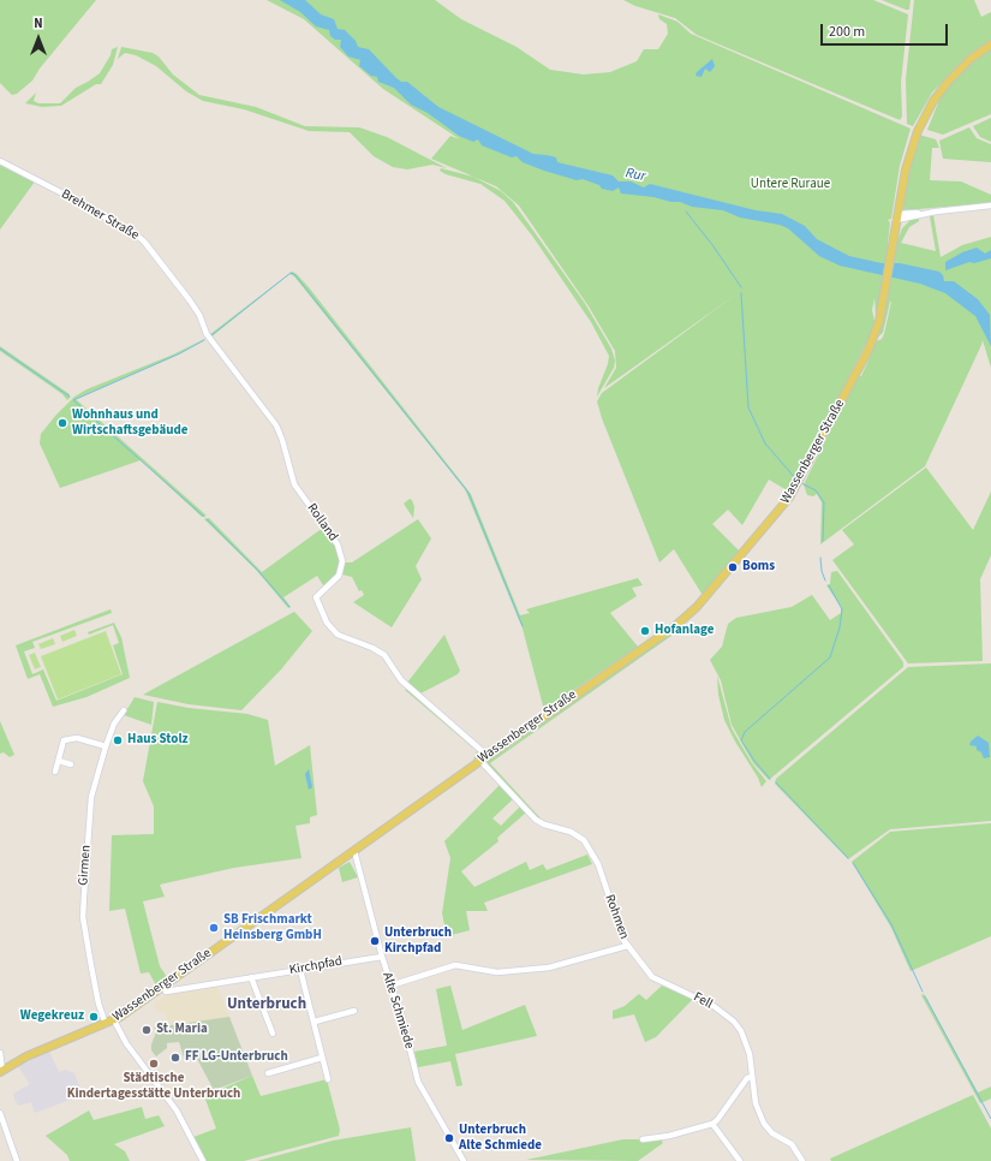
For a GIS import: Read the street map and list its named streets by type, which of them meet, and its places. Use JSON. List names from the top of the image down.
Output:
{
  "streets": {
    "main road": ["Wassenberger Straße"],
    "street": [
      "Brehmer Straße",
      "Rolland",
      "Girmen",
      "Rohmen",
      "Kirchpfad",
      "Fell",
      "Alte Schmiede"
    ]
  },
  "crossings": [
    ["Brehmer Straße", "Rolland"],
    ["Wassenberger Straße", "Rolland"],
    ["Wassenberger Straße", "Girmen"],
    ["Wassenberger Straße", "Rohmen"],
    ["Wassenberger Straße", "Kirchpfad"],
    ["Wassenberger Straße", "Alte Schmiede"],
    ["Rohmen", "Fell"],
    ["Rohmen", "Alte Schmiede"],
    ["Kirchpfad", "Alte Schmiede"]
  ],
  "districts": ["Unterbruch"],
  "water": ["Rur"],
  "parks": ["Untere Ruraue"],
  "places": [
    "Wohnhaus und Wirtschaftsgebäude",
    "Boms",
    "Hofanlage",
    "Haus Stolz",
    "SB Frischmarkt Heinsberg GmbH",
    "Unterbruch Kirchpfad",
    "Wegekreuz",
    "St. Maria",
    "FF LG-Unterbruch",
    "Städtische Kindertagesstätte Unterbruch",
    "Unterbruch Alte Schmiede"
  ],
  "scale_bar": "200 m",
  "north": "top"
}
